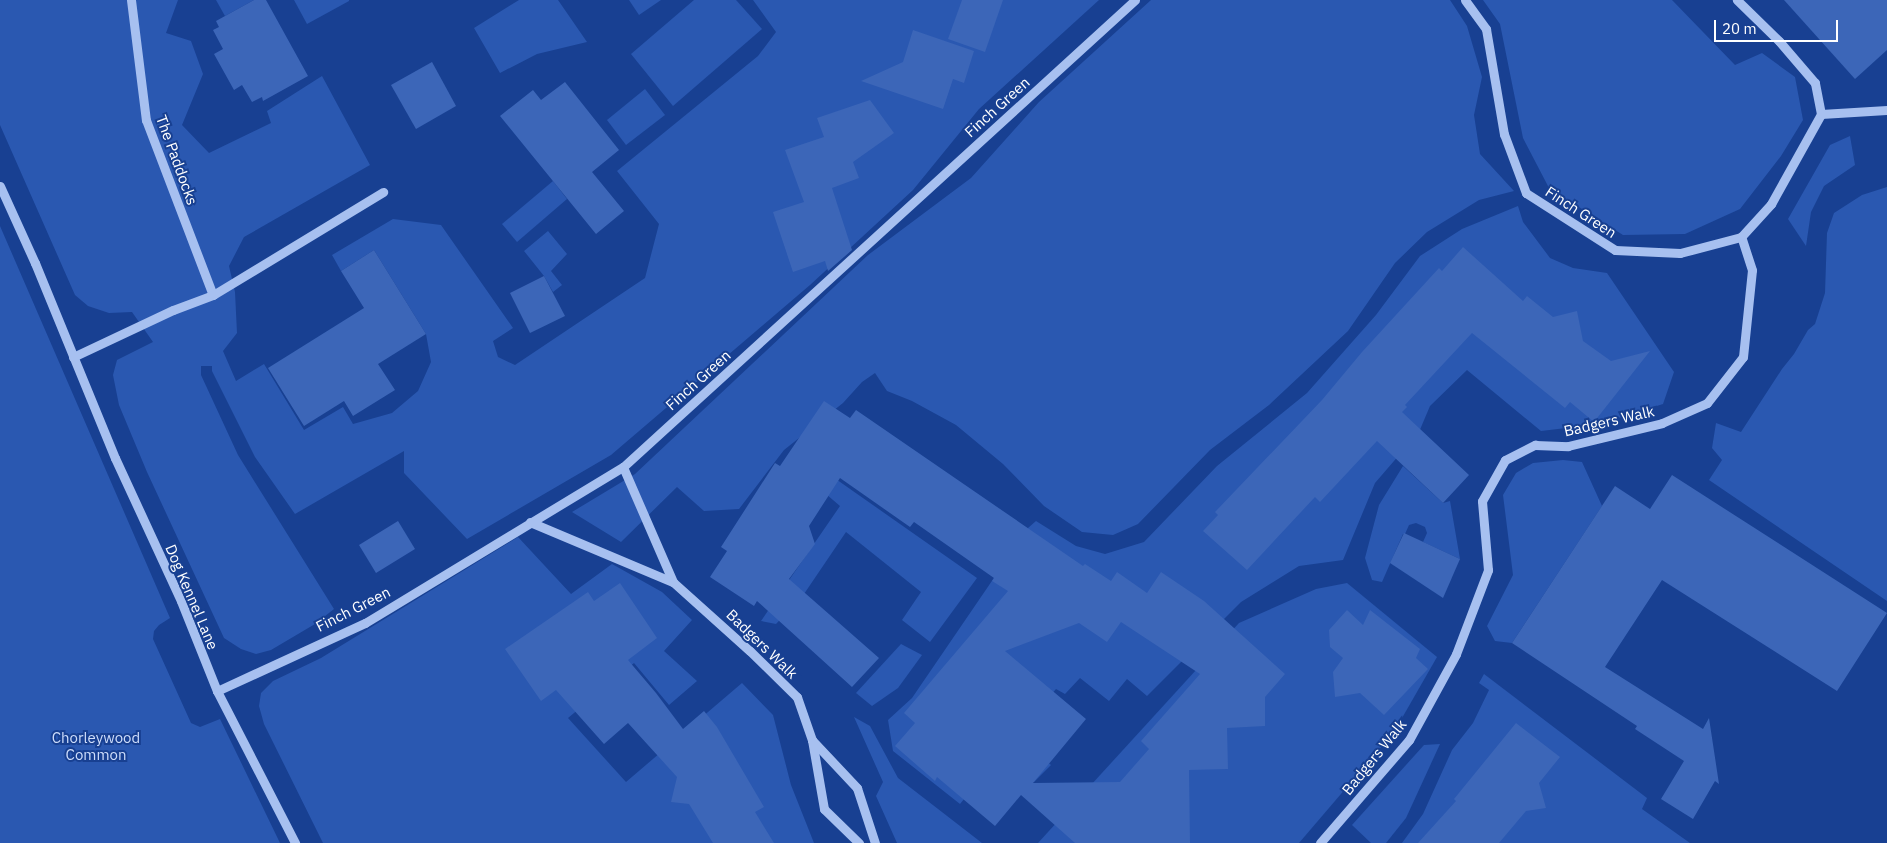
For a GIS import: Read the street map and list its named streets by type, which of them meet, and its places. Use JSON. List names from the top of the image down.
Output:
{
  "streets": {
    "street": [
      "Finch Green",
      "The Paddocks",
      "Badgers Walk",
      "Dog Kennel Lane"
    ]
  },
  "crossings": [
    ["Finch Green", "Badgers Walk"],
    ["Finch Green", "Dog Kennel Lane"]
  ],
  "parks": ["Chorleywood Common"],
  "scale_bar": "20 m"
}
